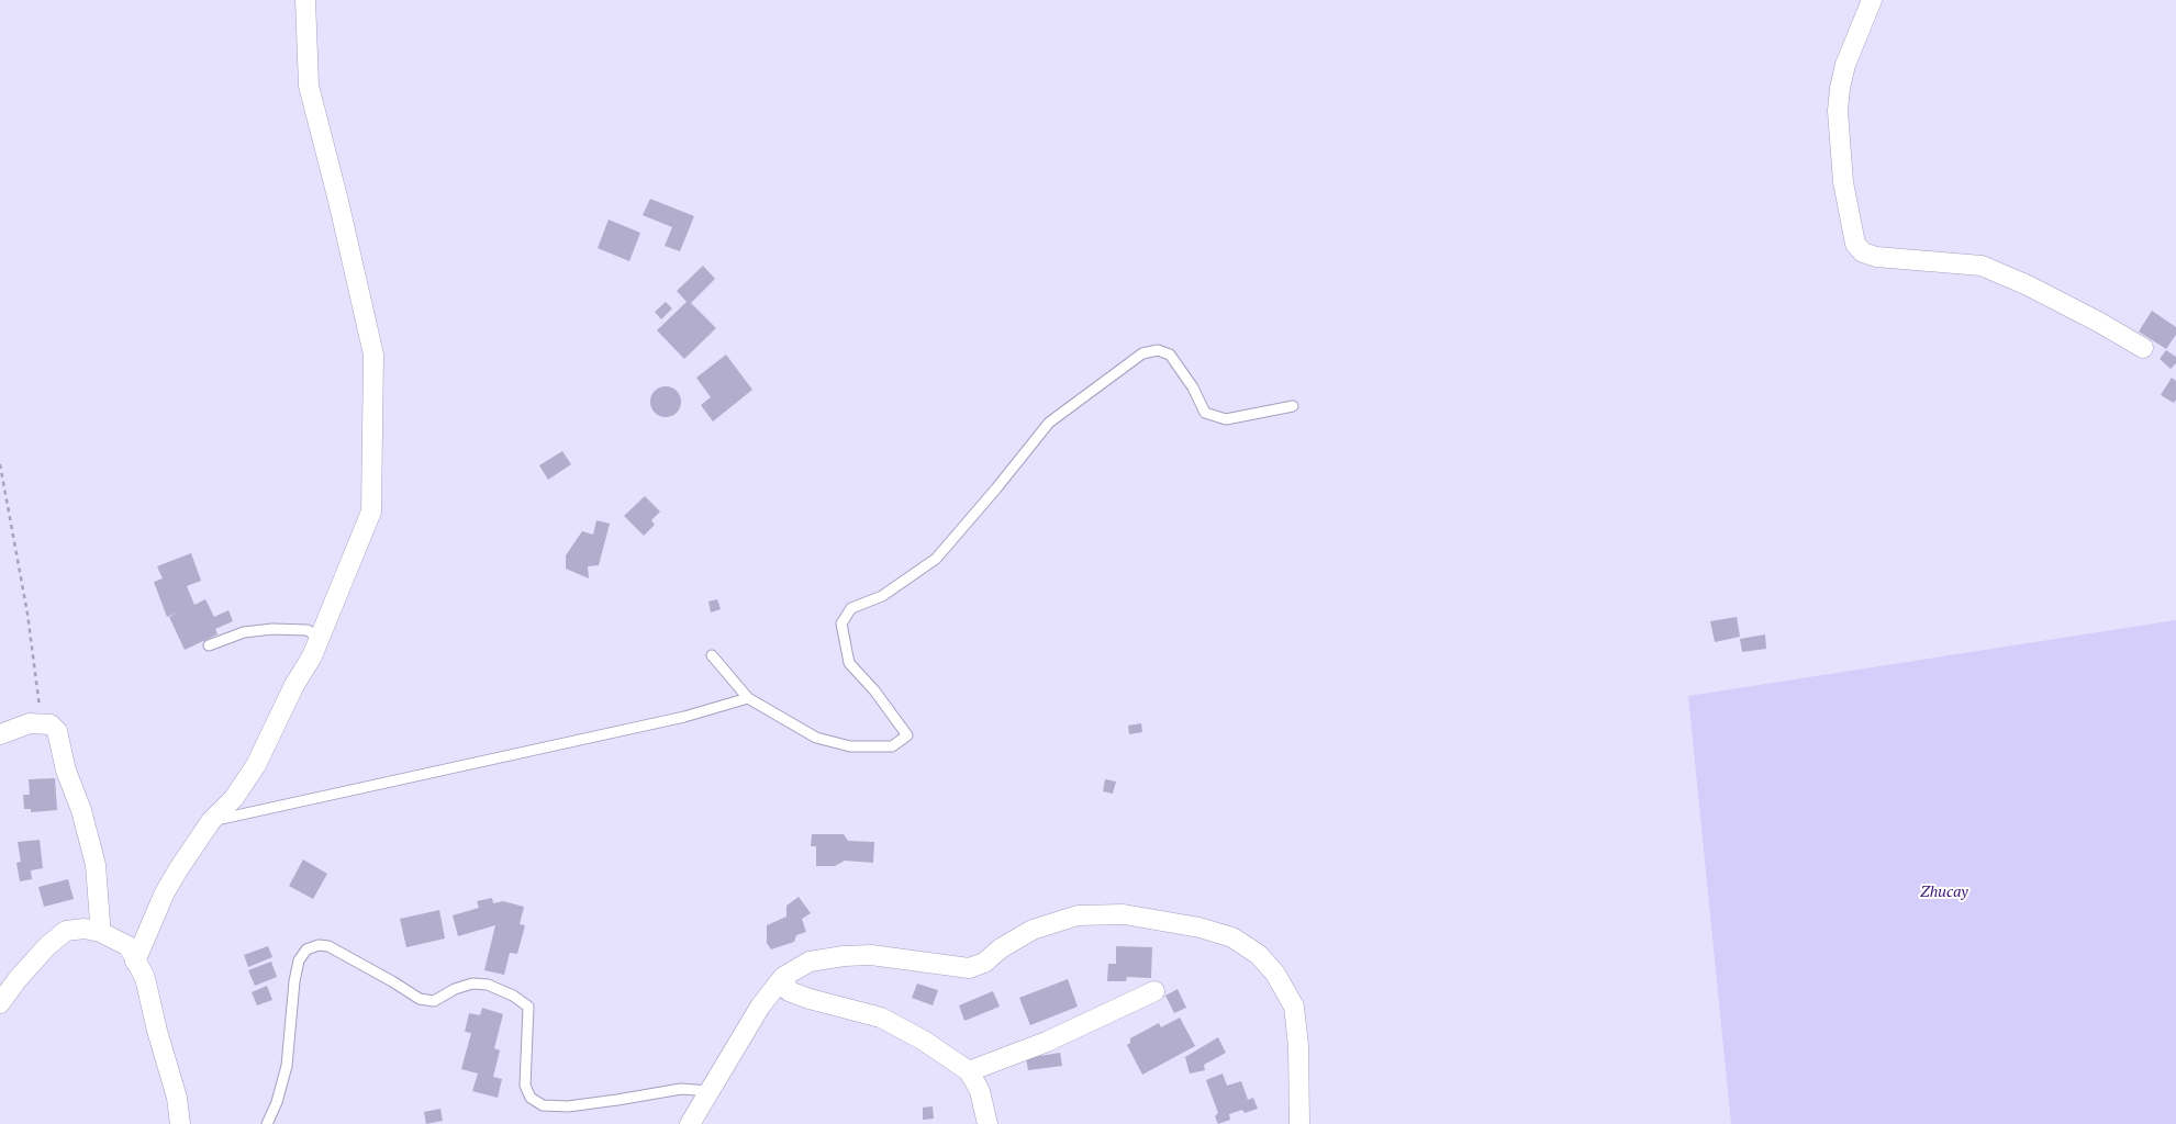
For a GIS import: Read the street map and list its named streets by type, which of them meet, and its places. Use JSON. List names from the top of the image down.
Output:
{
  "parks": ["Zhucay"]
}
